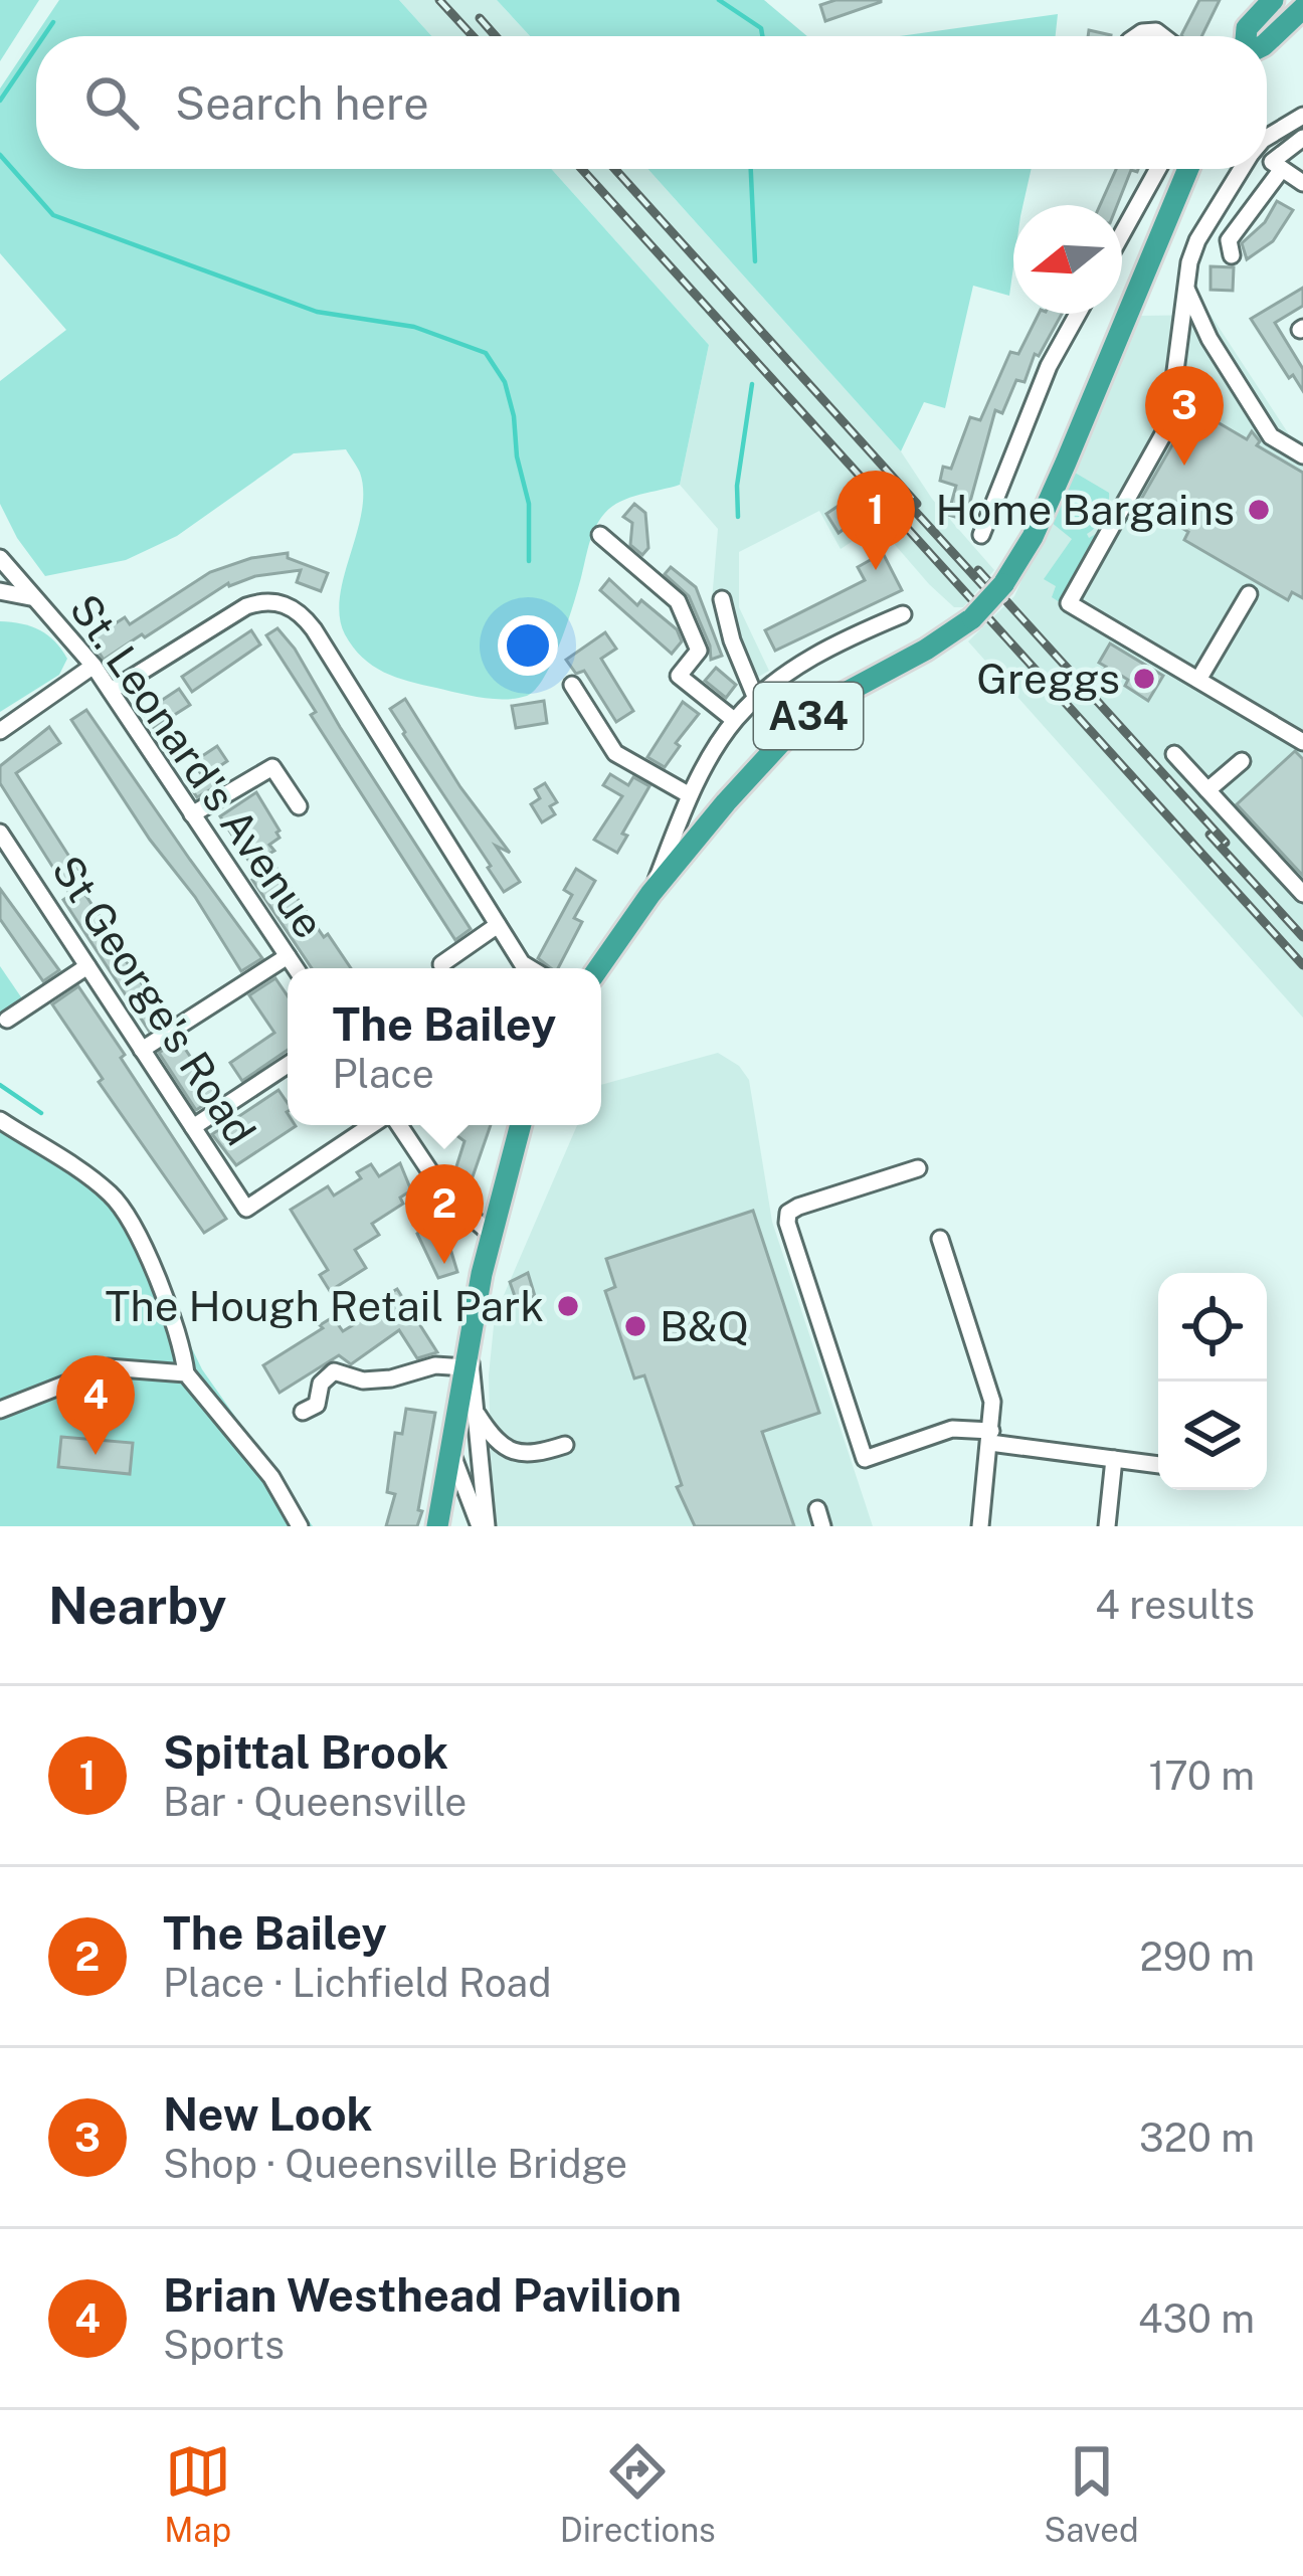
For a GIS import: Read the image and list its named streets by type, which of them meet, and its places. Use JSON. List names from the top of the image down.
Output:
{
  "streets": {
    "highway": ["A34"],
    "street": ["St. Leonard's Avenue", "St George's Road"]
  },
  "places": [
    "Home Bargains",
    "Greggs",
    "The Hough Retail Park",
    "B&Q"
  ],
  "north": "left",
  "page": {
    "search": "Search here",
    "pins": [
      "3",
      "1",
      "2",
      "4"
    ],
    "popup": ["The Bailey", "Place"],
    "heading": ["Nearby", "4 results"],
    "list": [
      {
        "mark": "1",
        "name": "Spittal Brook",
        "note": "Bar · Queensville",
        "value": "170 m"
      },
      {
        "mark": "2",
        "name": "The Bailey",
        "note": "Place · Lichfield Road",
        "value": "290 m"
      },
      {
        "mark": "3",
        "name": "New Look",
        "note": "Shop · Queensville Bridge",
        "value": "320 m"
      },
      {
        "mark": "4",
        "name": "Brian Westhead Pavilion",
        "note": "Sports",
        "value": "430 m"
      }
    ],
    "nav": ["Map", "Directions", "Saved"]
  }
}
